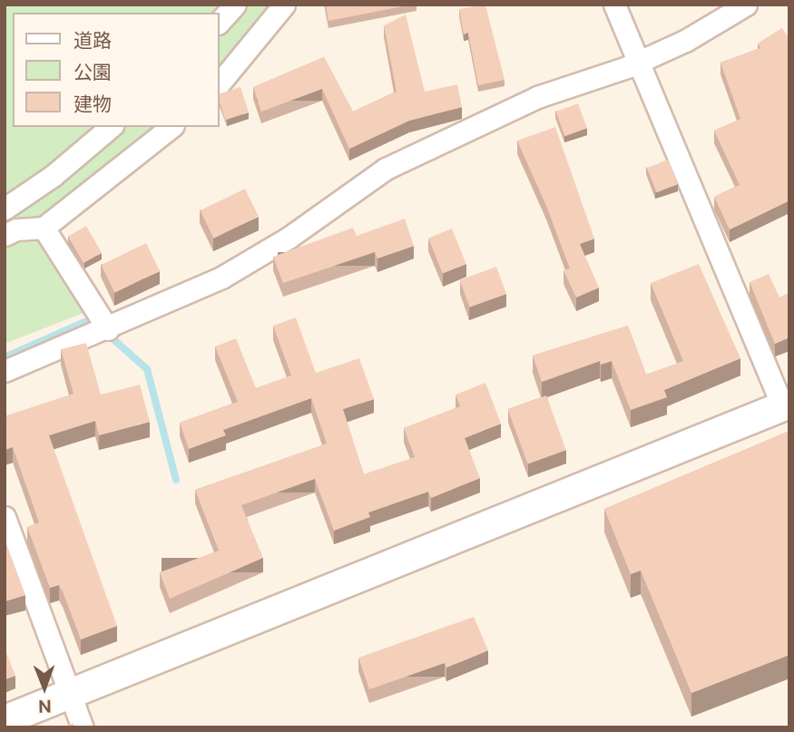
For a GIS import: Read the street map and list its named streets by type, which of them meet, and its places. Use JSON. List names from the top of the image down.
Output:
{
  "legend": ["道路", "公園", "建物"],
  "north": "bottom"
}
